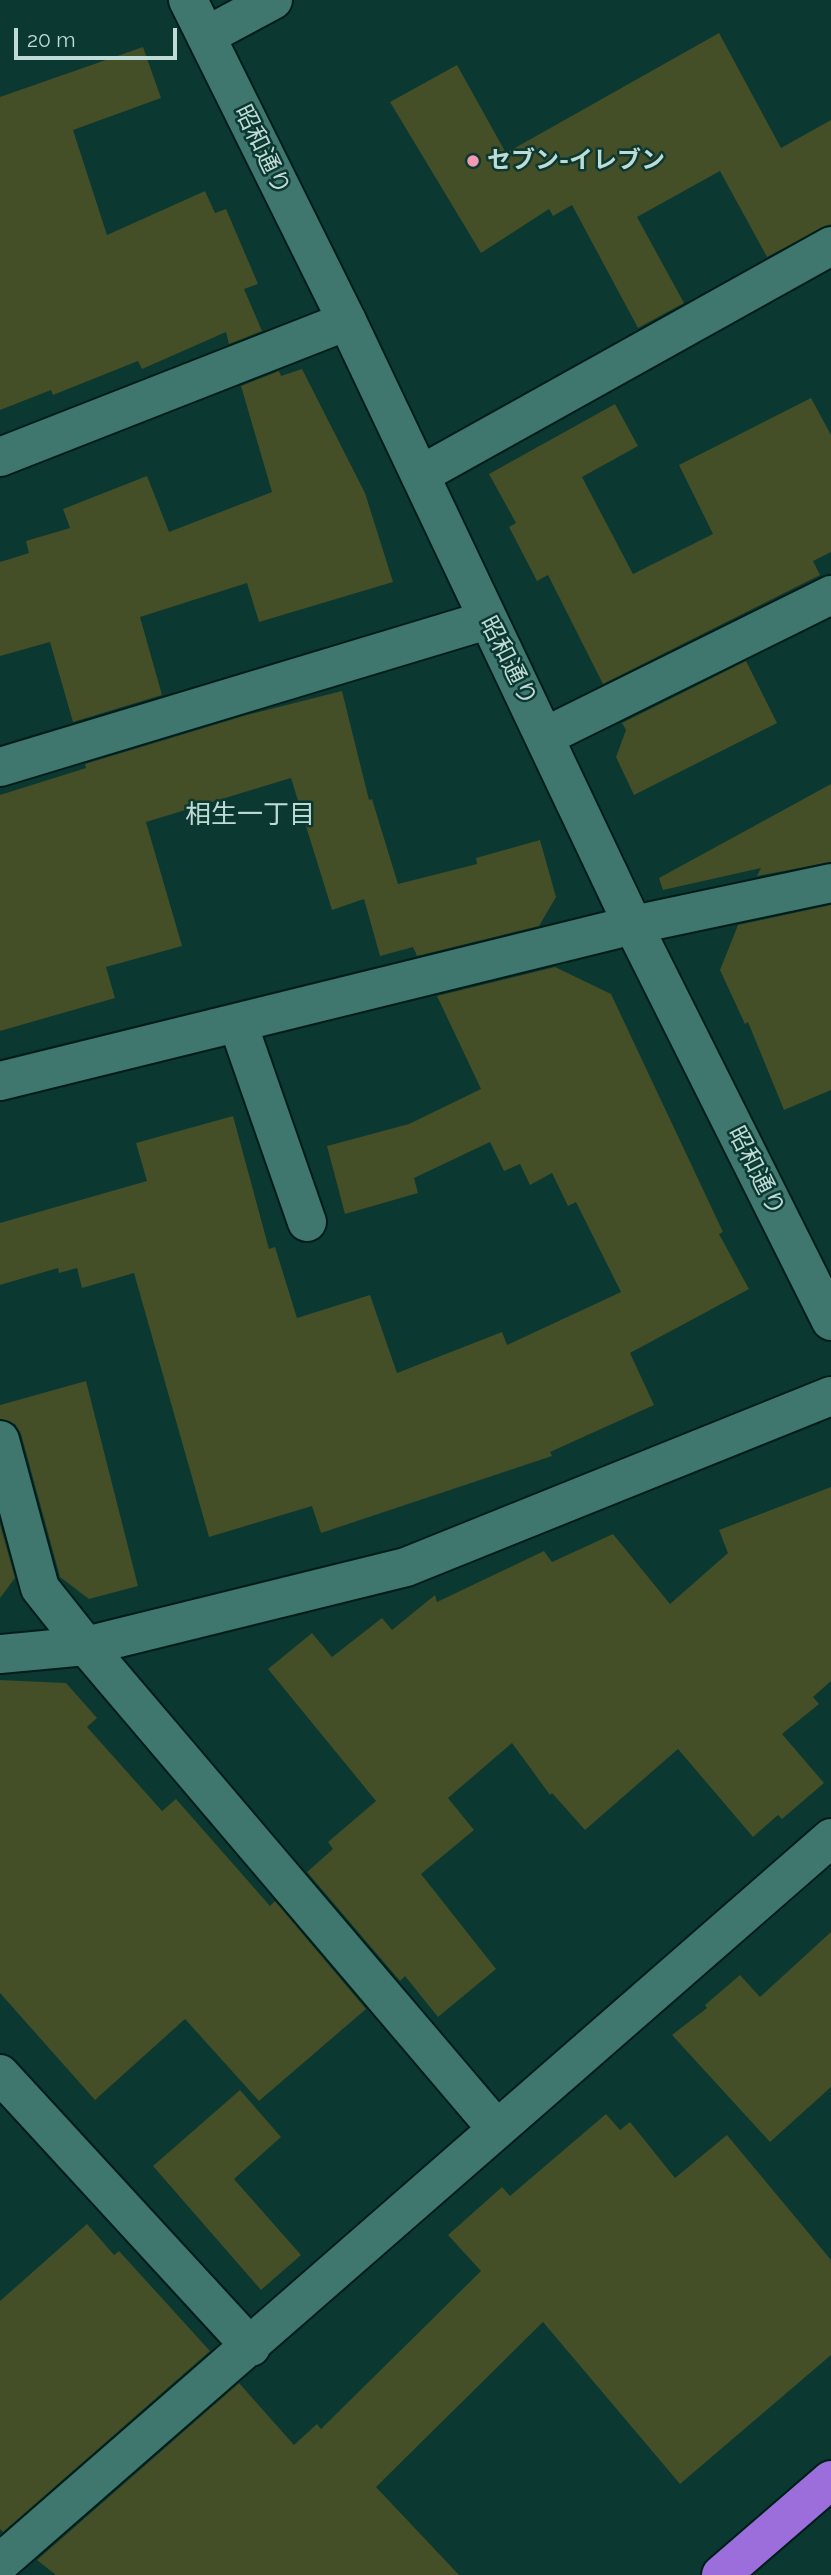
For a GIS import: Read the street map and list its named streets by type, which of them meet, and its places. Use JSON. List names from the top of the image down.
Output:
{
  "streets": {
    "street": ["昭和通り"]
  },
  "districts": ["相生一丁目"],
  "places": ["セブン-イレブン"],
  "scale_bar": "20 m"
}
